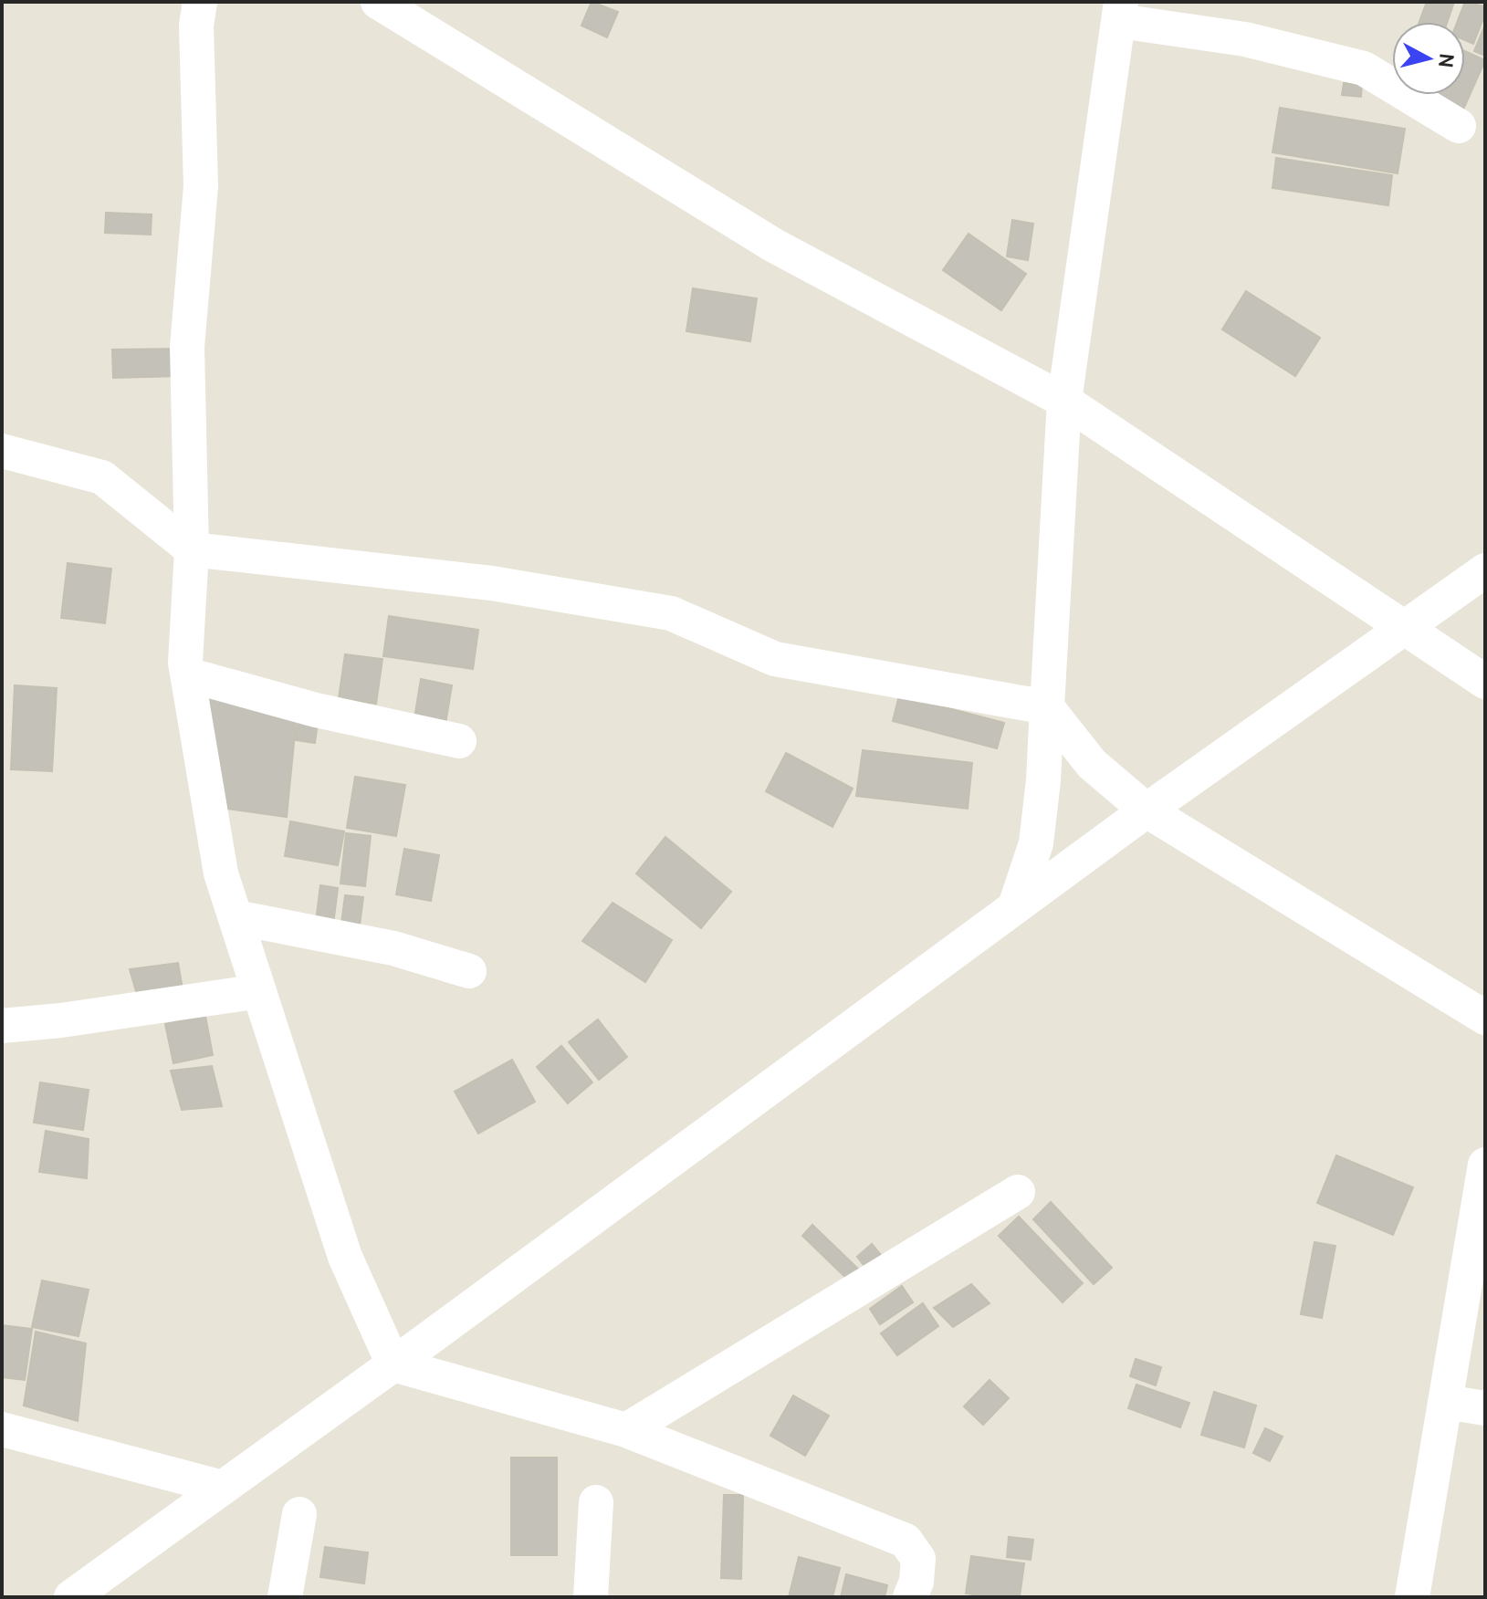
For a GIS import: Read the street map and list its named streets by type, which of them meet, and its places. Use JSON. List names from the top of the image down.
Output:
{
  "north": "right"
}
